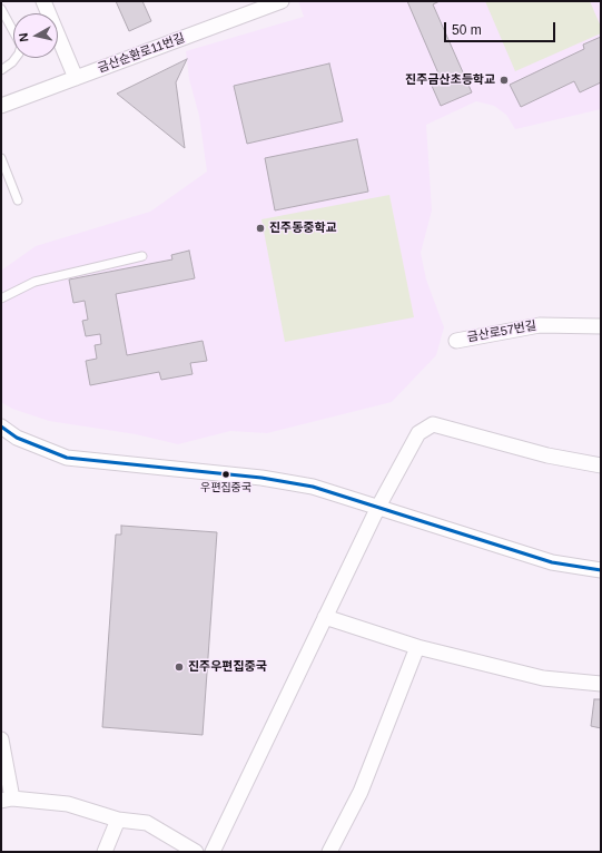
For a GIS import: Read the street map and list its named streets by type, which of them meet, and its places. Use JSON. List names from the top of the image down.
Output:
{
  "streets": {
    "street": ["금산순환로11번길", "금산로57번길"]
  },
  "places": [
    "진주금산초등학교",
    "진주동중학교",
    "우편집중국",
    "진주우편집중국"
  ],
  "scale_bar": "50 m",
  "north": "left"
}
